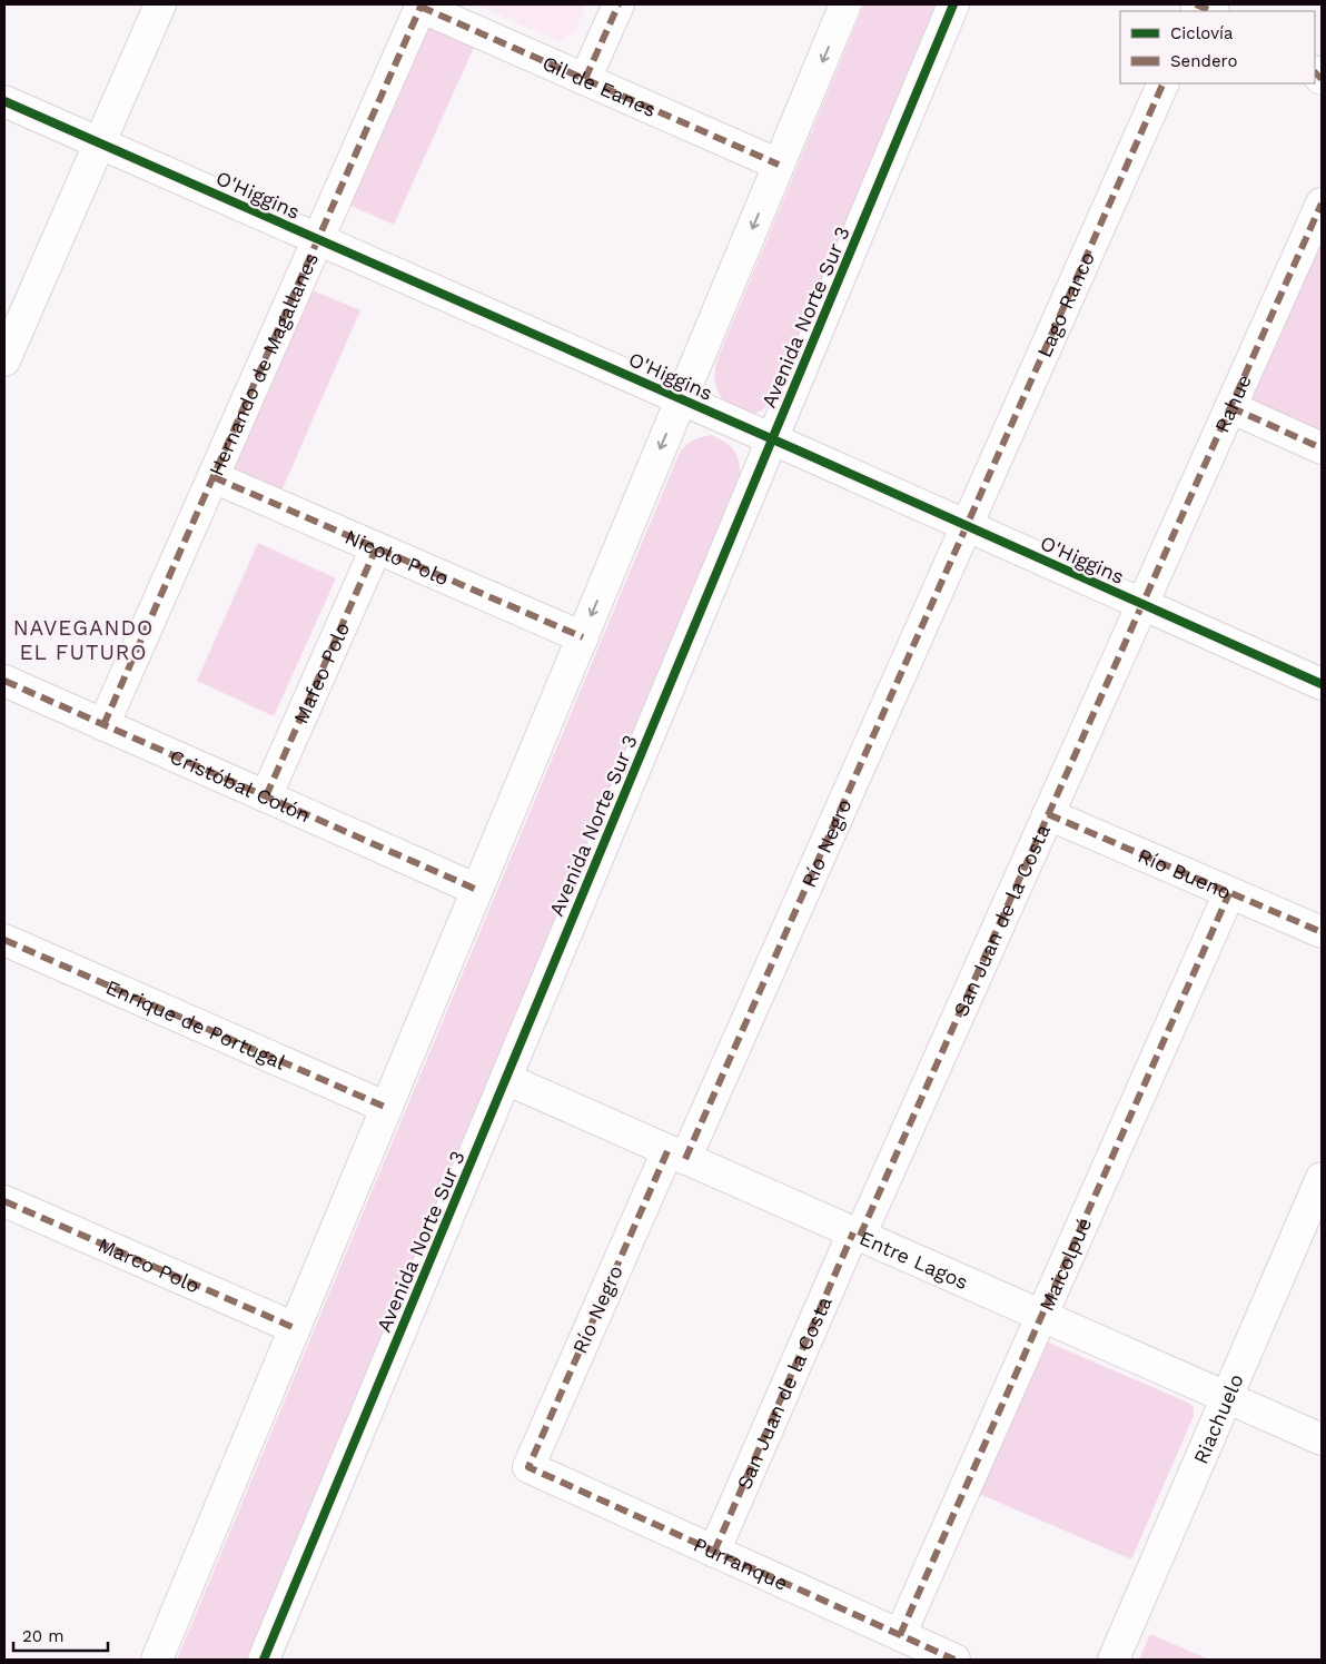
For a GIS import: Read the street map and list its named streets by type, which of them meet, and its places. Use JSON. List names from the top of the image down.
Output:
{
  "streets": {
    "street": [
      "Gil de Eanes",
      "O'Higgins",
      "Lago Ranco",
      "Avenida Norte Sur 3",
      "Hernando de Magallanes",
      "Rahue",
      "Nicolo Polo",
      "Mafeo Polo",
      "Cristóbal Colón",
      "Río Negro",
      "Río Bueno",
      "San Juan de la Costa",
      "Enrique de Portugal",
      "Entre Lagos",
      "Maicolpué",
      "Marco Polo",
      "Riachuelo",
      "Purranque"
    ]
  },
  "crossings": [
    ["Gil de Eanes", "Hernando de Magallanes"],
    ["O'Higgins", "Lago Ranco"],
    ["O'Higgins", "Avenida Norte Sur 3"],
    ["O'Higgins", "Hernando de Magallanes"],
    ["O'Higgins", "Rahue"],
    ["O'Higgins", "Río Negro"],
    ["O'Higgins", "San Juan de la Costa"],
    ["Lago Ranco", "Río Negro"],
    ["Avenida Norte Sur 3", "Entre Lagos"],
    ["Hernando de Magallanes", "Nicolo Polo"],
    ["Hernando de Magallanes", "Cristóbal Colón"],
    ["Rahue", "San Juan de la Costa"],
    ["Nicolo Polo", "Mafeo Polo"],
    ["Mafeo Polo", "Cristóbal Colón"],
    ["Río Negro", "Entre Lagos"],
    ["Río Negro", "Purranque"],
    ["Río Bueno", "San Juan de la Costa"],
    ["Río Bueno", "Maicolpué"],
    ["San Juan de la Costa", "Entre Lagos"],
    ["San Juan de la Costa", "Purranque"],
    ["Entre Lagos", "Maicolpué"],
    ["Entre Lagos", "Riachuelo"],
    ["Maicolpué", "Purranque"]
  ],
  "districts": ["NAVEGANDO EL FUTURO"],
  "legend": ["Ciclovía", "Sendero"],
  "scale_bar": "20 m"
}
